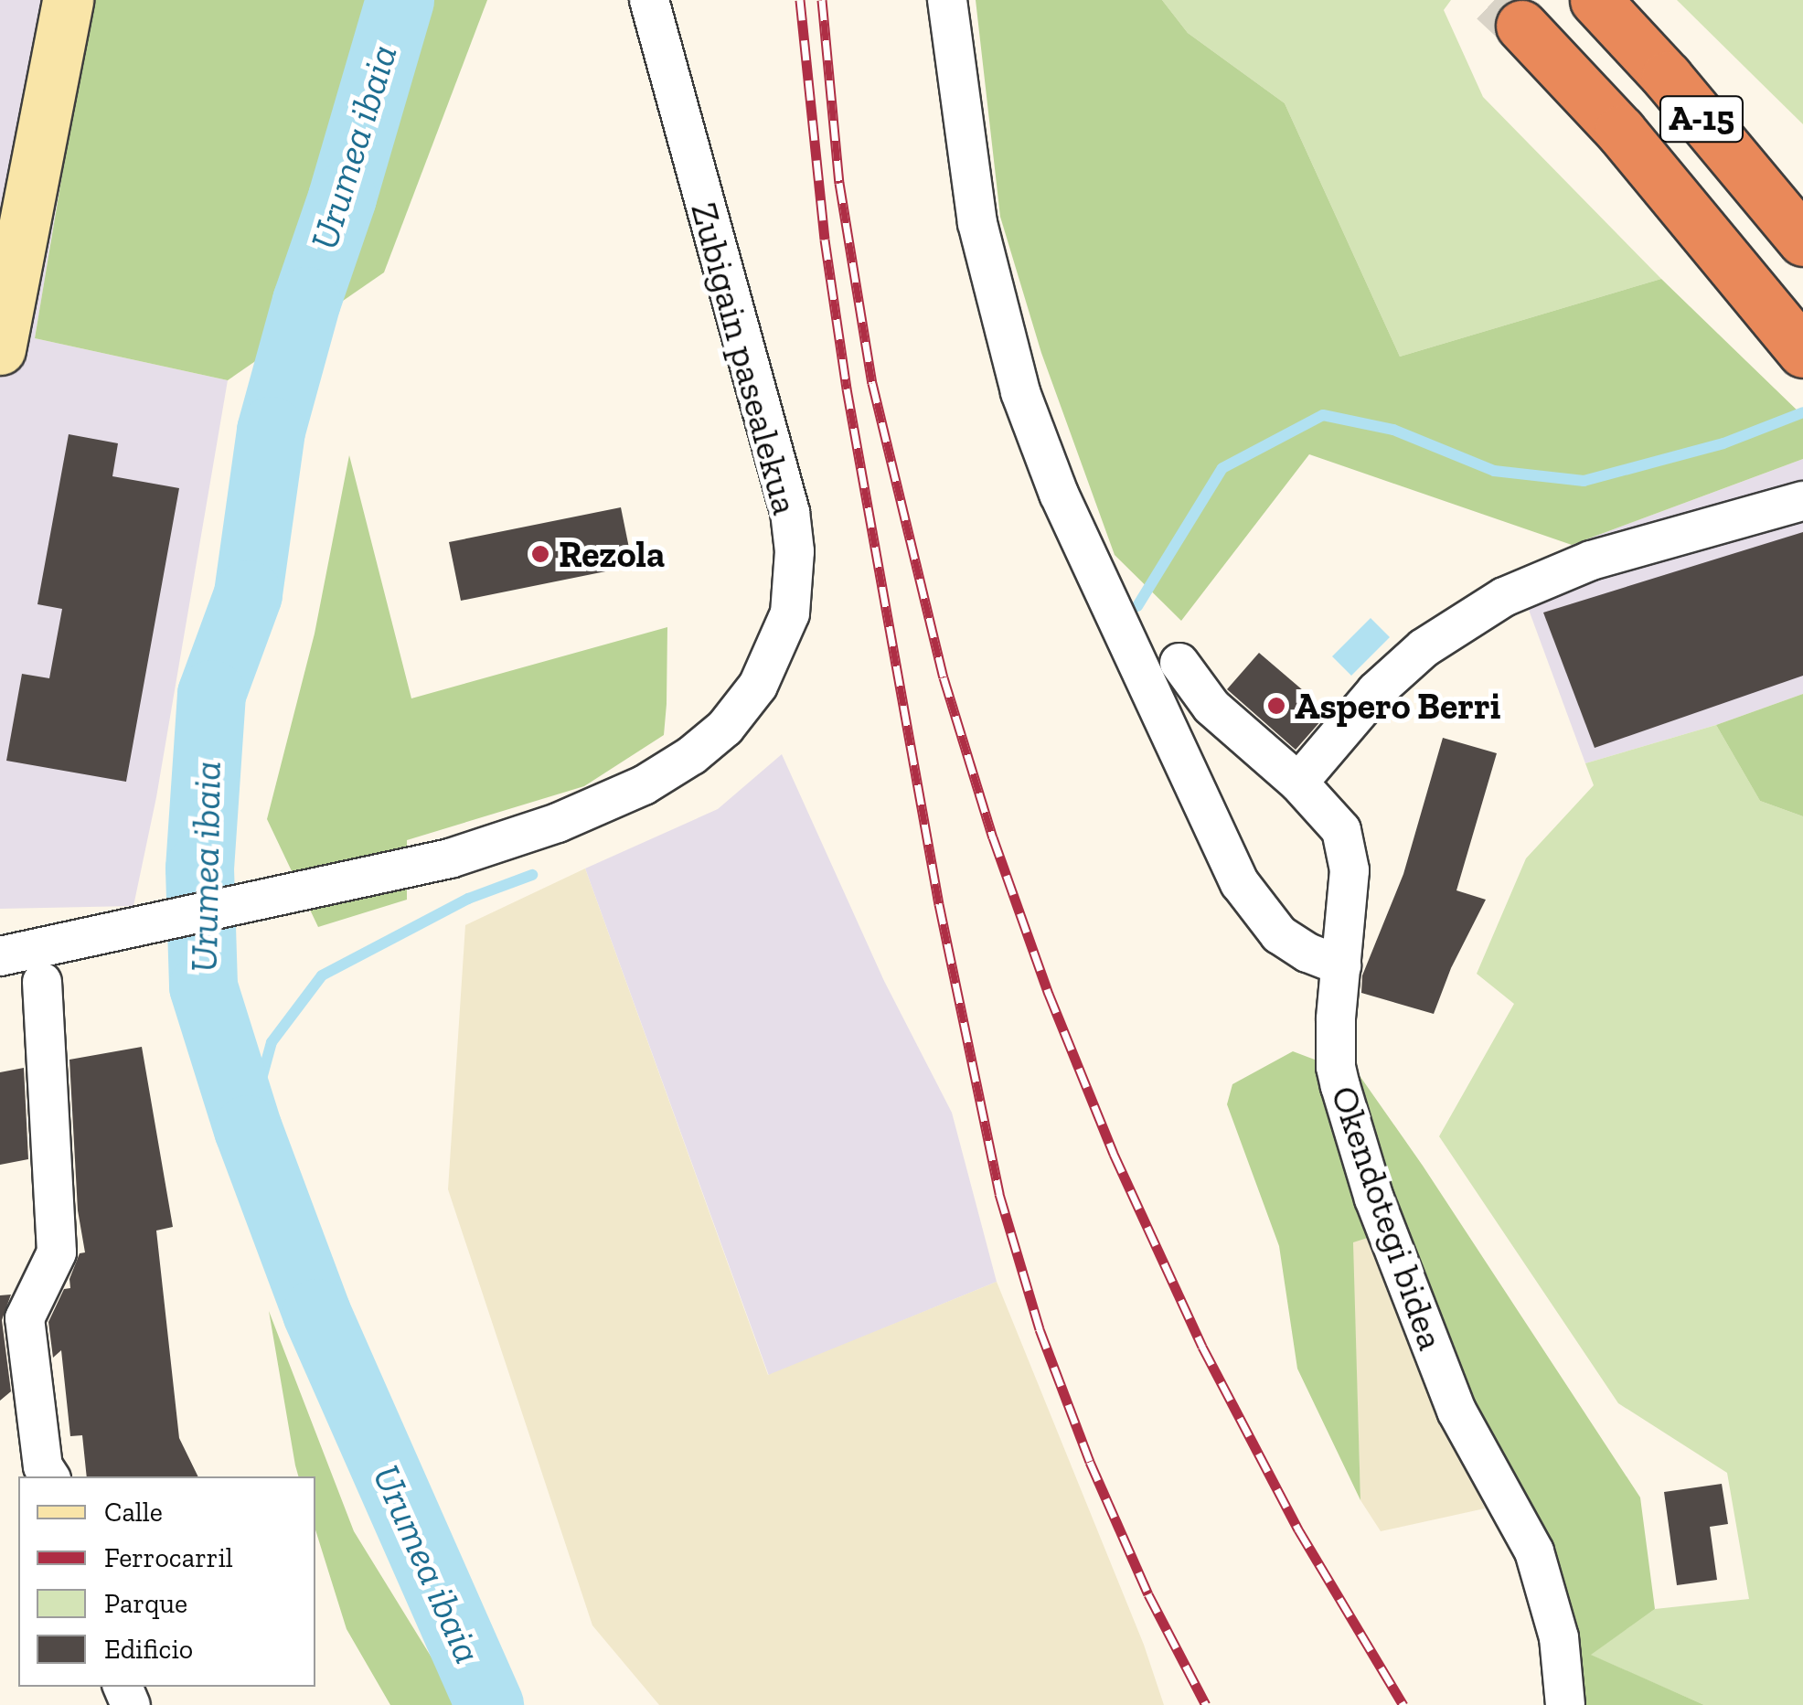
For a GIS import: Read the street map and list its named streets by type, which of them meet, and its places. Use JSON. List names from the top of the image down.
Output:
{
  "streets": {
    "highway": ["A-15"],
    "street": ["Zubigain pasealekua", "Okendotegi bidea"]
  },
  "water": ["Urumea ibaia"],
  "places": ["Rezola", "Aspero Berri"],
  "legend": [
    "Calle",
    "Ferrocarril",
    "Parque",
    "Edificio"
  ]
}
